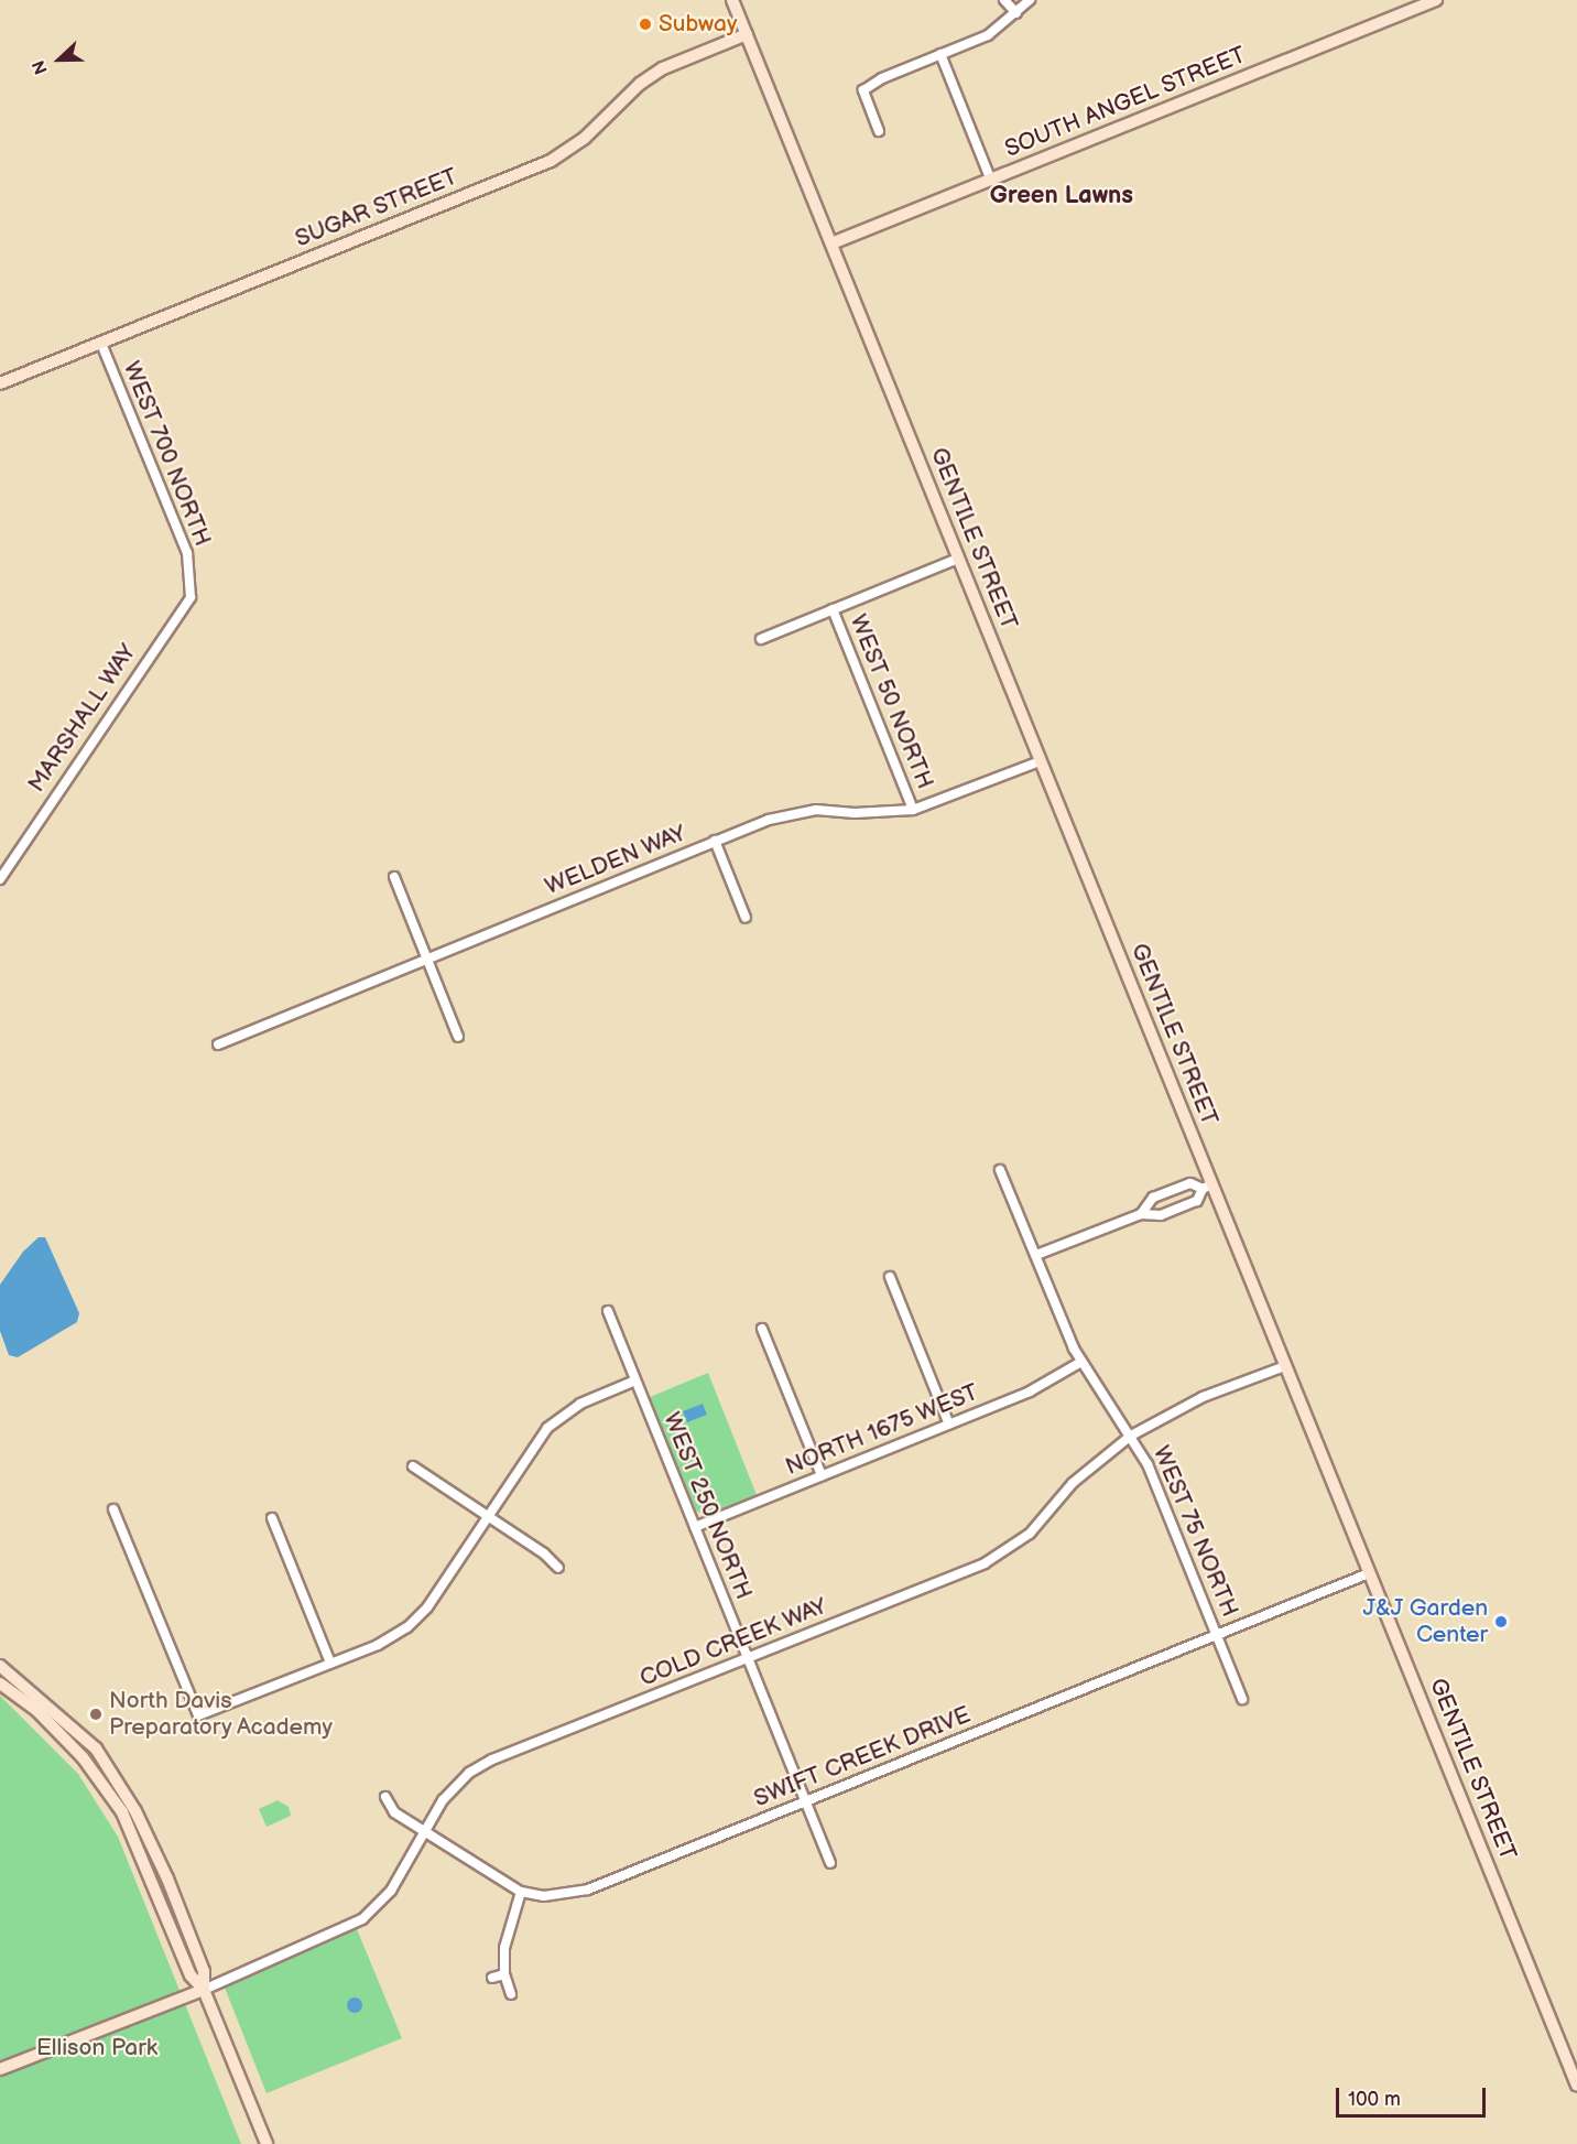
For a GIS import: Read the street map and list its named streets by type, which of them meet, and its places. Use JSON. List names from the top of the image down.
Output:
{
  "streets": {
    "main road": ["SOUTH ANGEL STREET", "SUGAR STREET", "GENTILE STREET"],
    "street": [
      "WEST 700 NORTH",
      "WEST 50 NORTH",
      "MARSHALL WAY",
      "WELDEN WAY",
      "NORTH 1675 WEST",
      "WEST 250 NORTH",
      "WEST 75 NORTH",
      "COLD CREEK WAY",
      "SWIFT CREEK DRIVE"
    ]
  },
  "crossings": [
    ["SOUTH ANGEL STREET", "GENTILE STREET"],
    ["SUGAR STREET", "WEST 700 NORTH"],
    ["SUGAR STREET", "GENTILE STREET"],
    ["WEST 700 NORTH", "MARSHALL WAY"],
    ["GENTILE STREET", "WELDEN WAY"],
    ["GENTILE STREET", "COLD CREEK WAY"],
    ["GENTILE STREET", "SWIFT CREEK DRIVE"],
    ["WEST 50 NORTH", "WELDEN WAY"],
    ["NORTH 1675 WEST", "WEST 250 NORTH"],
    ["NORTH 1675 WEST", "WEST 75 NORTH"],
    ["WEST 250 NORTH", "COLD CREEK WAY"],
    ["WEST 250 NORTH", "SWIFT CREEK DRIVE"],
    ["WEST 75 NORTH", "COLD CREEK WAY"],
    ["WEST 75 NORTH", "SWIFT CREEK DRIVE"],
    ["COLD CREEK WAY", "SWIFT CREEK DRIVE"]
  ],
  "districts": ["Green Lawns"],
  "parks": ["Ellison Park"],
  "places": ["Subway", "J&J Garden Center", "North Davis Preparatory Academy"],
  "scale_bar": "100 m",
  "north": "left"
}
